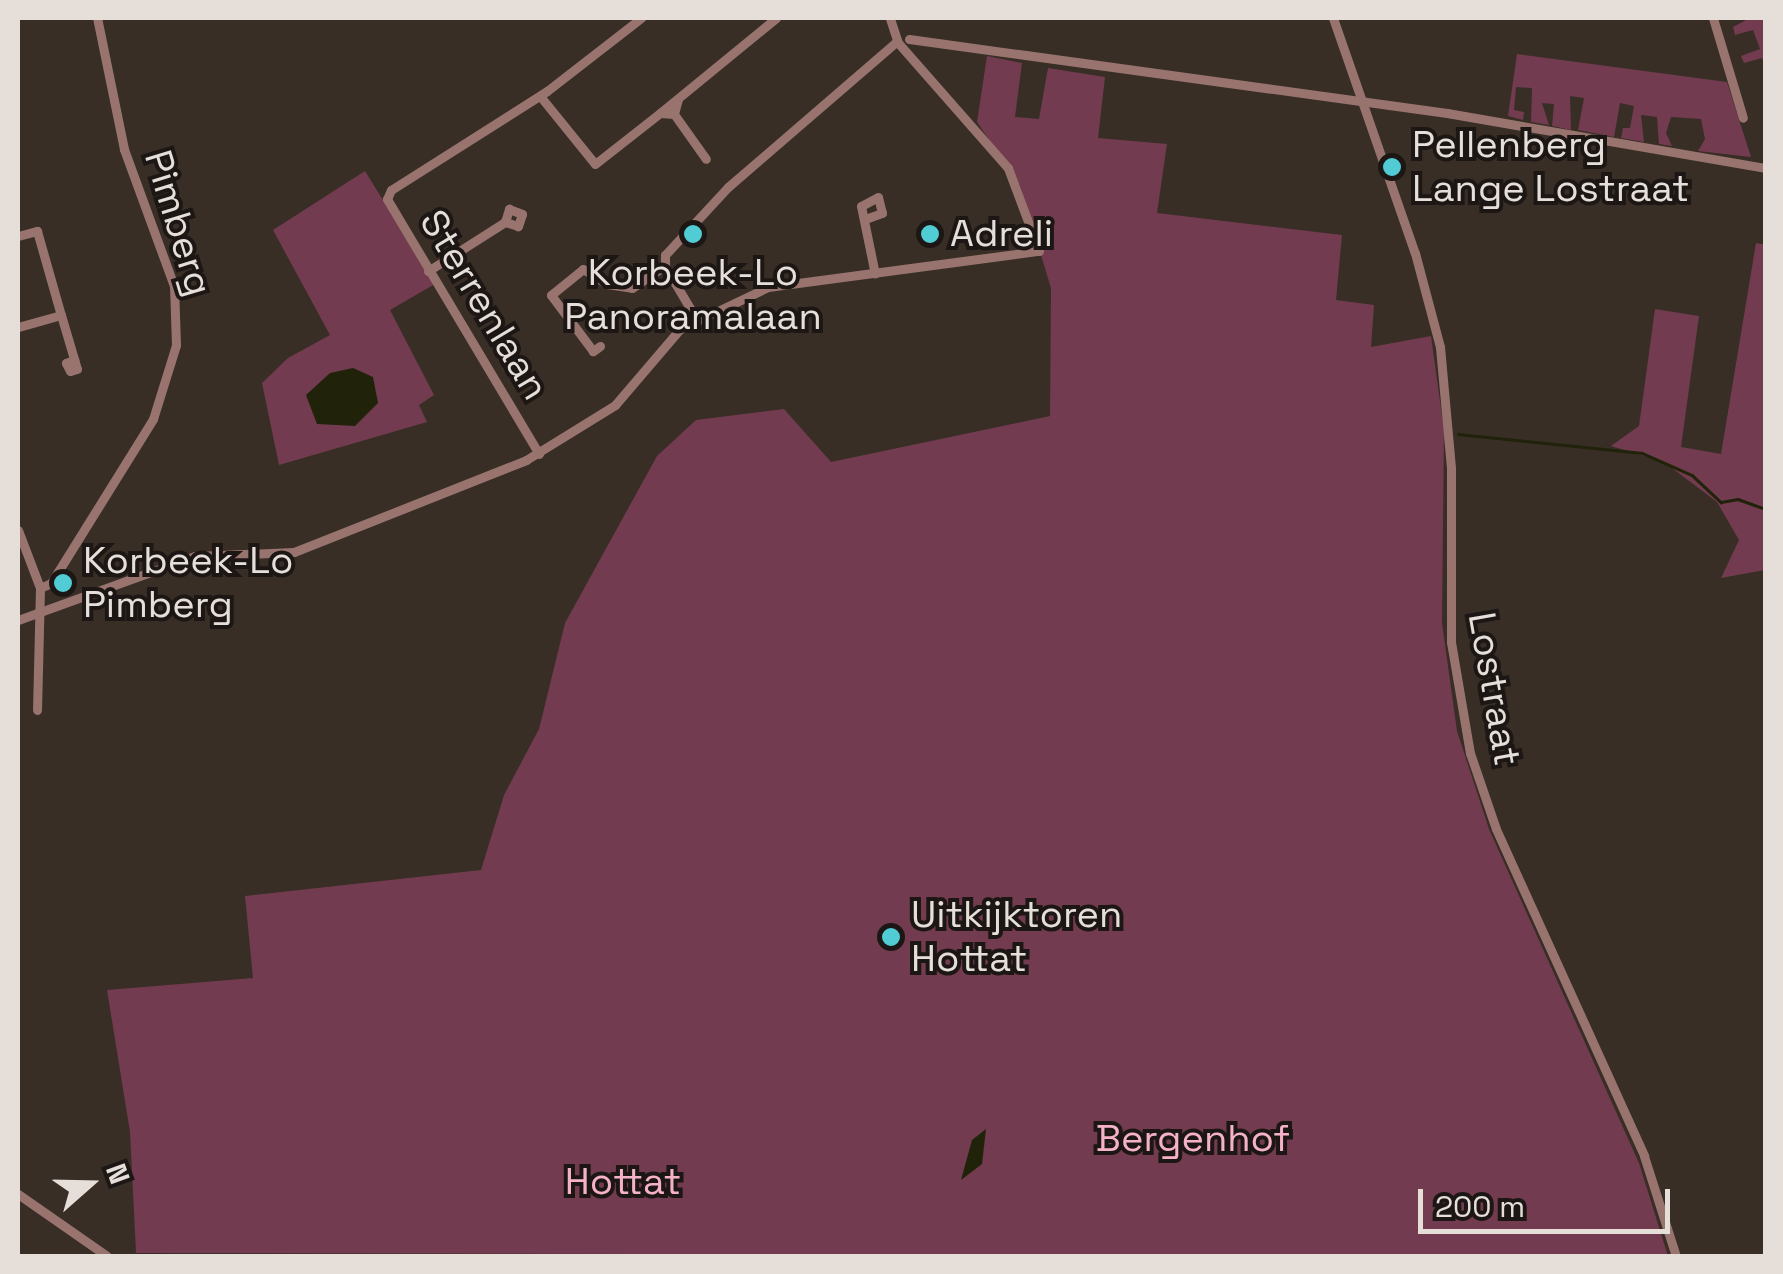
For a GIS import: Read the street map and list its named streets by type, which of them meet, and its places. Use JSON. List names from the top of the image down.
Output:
{
  "streets": {
    "street": ["Pimberg", "Sterrenlaan", "Lostraat"]
  },
  "parks": ["Bergenhof", "Hottat"],
  "places": [
    "Pellenberg Lange Lostraat",
    "Korbeek-Lo Panoramalaan",
    "Adreli",
    "Korbeek-Lo Pimberg",
    "Uitkijktoren Hottat"
  ],
  "scale_bar": "200 m",
  "north": "right"
}
